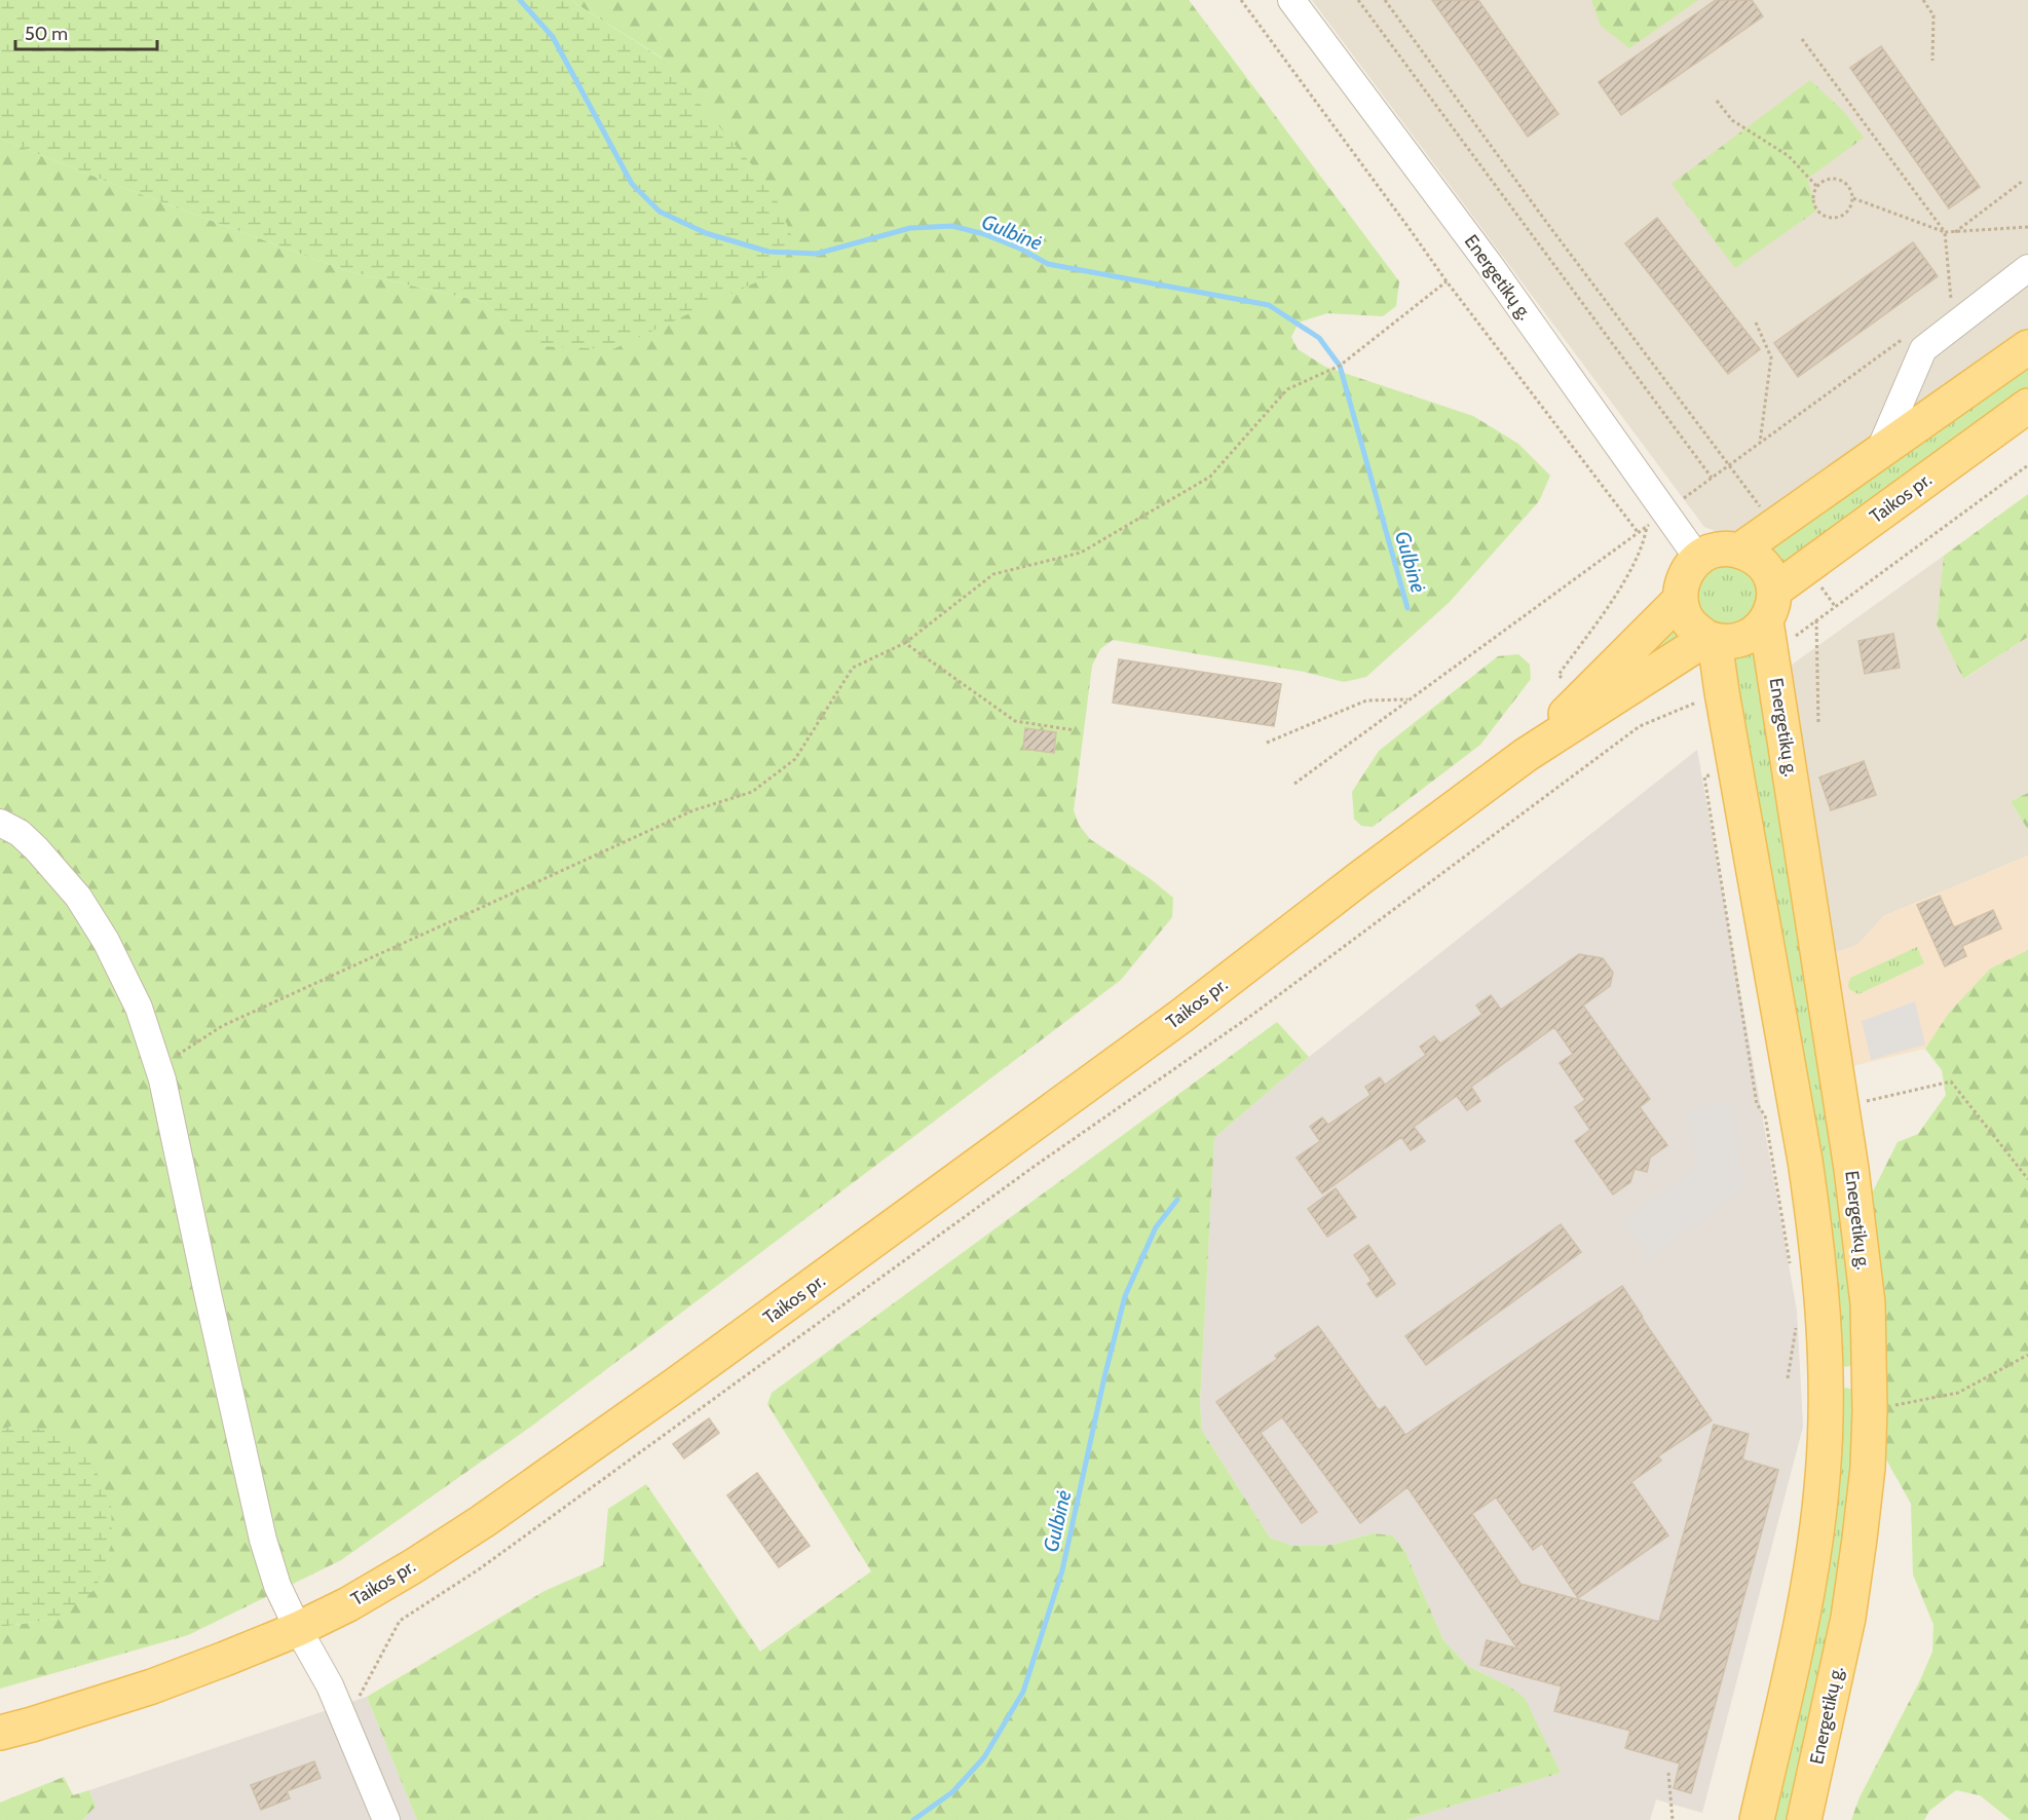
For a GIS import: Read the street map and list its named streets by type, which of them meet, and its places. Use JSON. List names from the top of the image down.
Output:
{
  "streets": {
    "main road": ["Energetikų g.", "Taikos pr."]
  },
  "crossings": [
    ["Energetikų g.", "Taikos pr."]
  ],
  "water": ["Gulbinė"],
  "scale_bar": "50 m"
}
